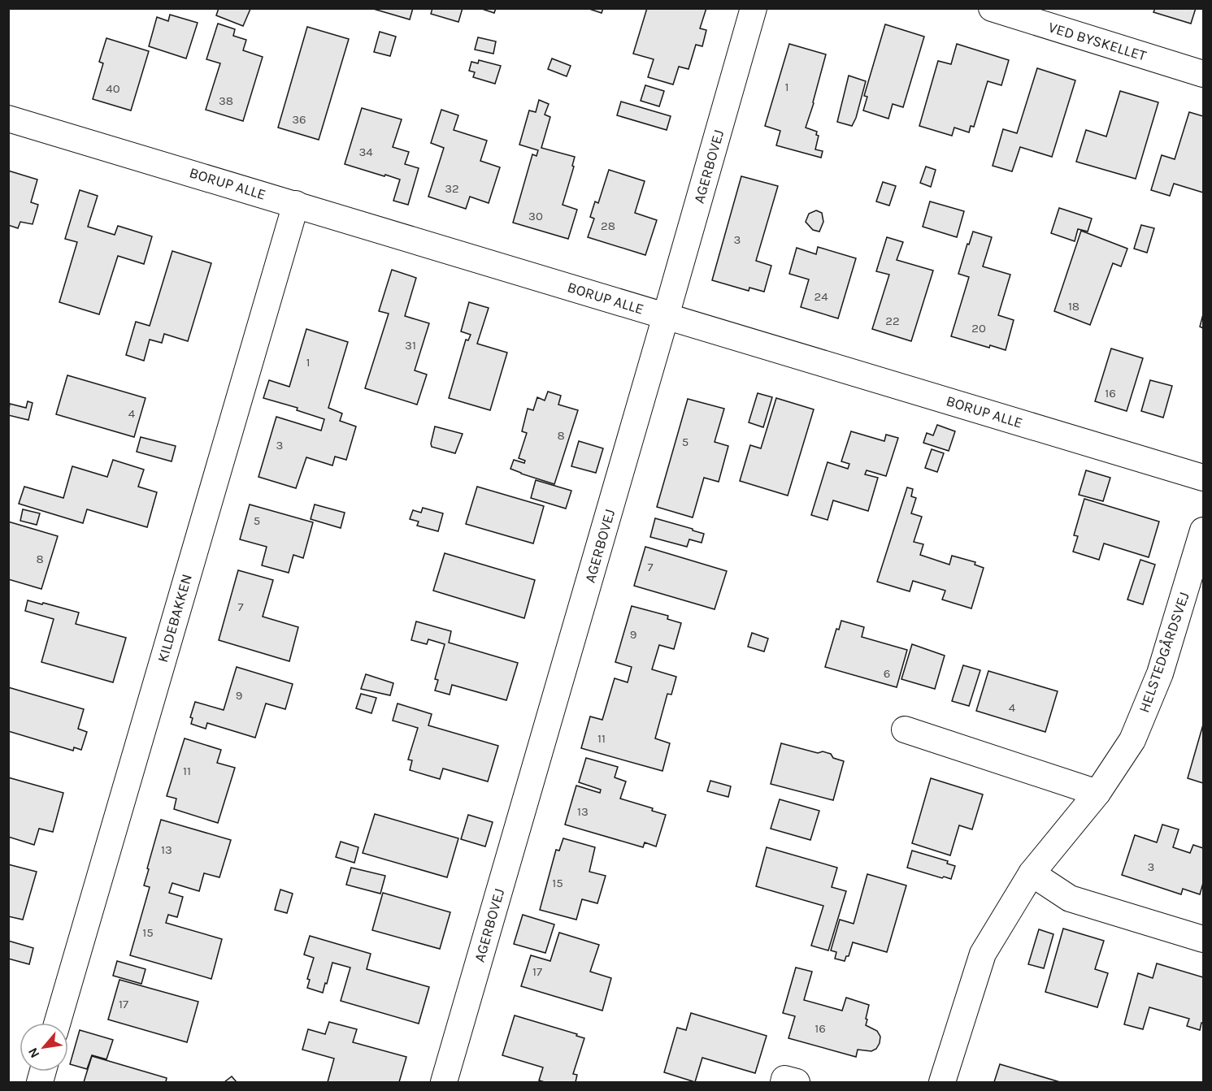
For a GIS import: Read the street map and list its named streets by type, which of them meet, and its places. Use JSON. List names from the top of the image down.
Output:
{
  "streets": {
    "street": [
      "VED BYSKELLET",
      "AGERBOVEJ",
      "BORUP ALLE",
      "KILDEBAKKEN",
      "HELSTEDGÅRDSVEJ"
    ]
  },
  "crossings": [
    ["AGERBOVEJ", "BORUP ALLE"],
    ["BORUP ALLE", "KILDEBAKKEN"]
  ],
  "house_numbers": [
    "1",
    "40",
    "38",
    "36",
    "34",
    "32",
    "30",
    "28",
    "3",
    "24",
    "18",
    "22",
    "20",
    "31",
    "1",
    "16",
    "4",
    "8",
    "5",
    "3",
    "5",
    "8",
    "7",
    "7",
    "9",
    "6",
    "9",
    "4",
    "11",
    "11",
    "13",
    "13",
    "3",
    "15",
    "15",
    "17",
    "17",
    "16"
  ],
  "north": "bottom left"
}
